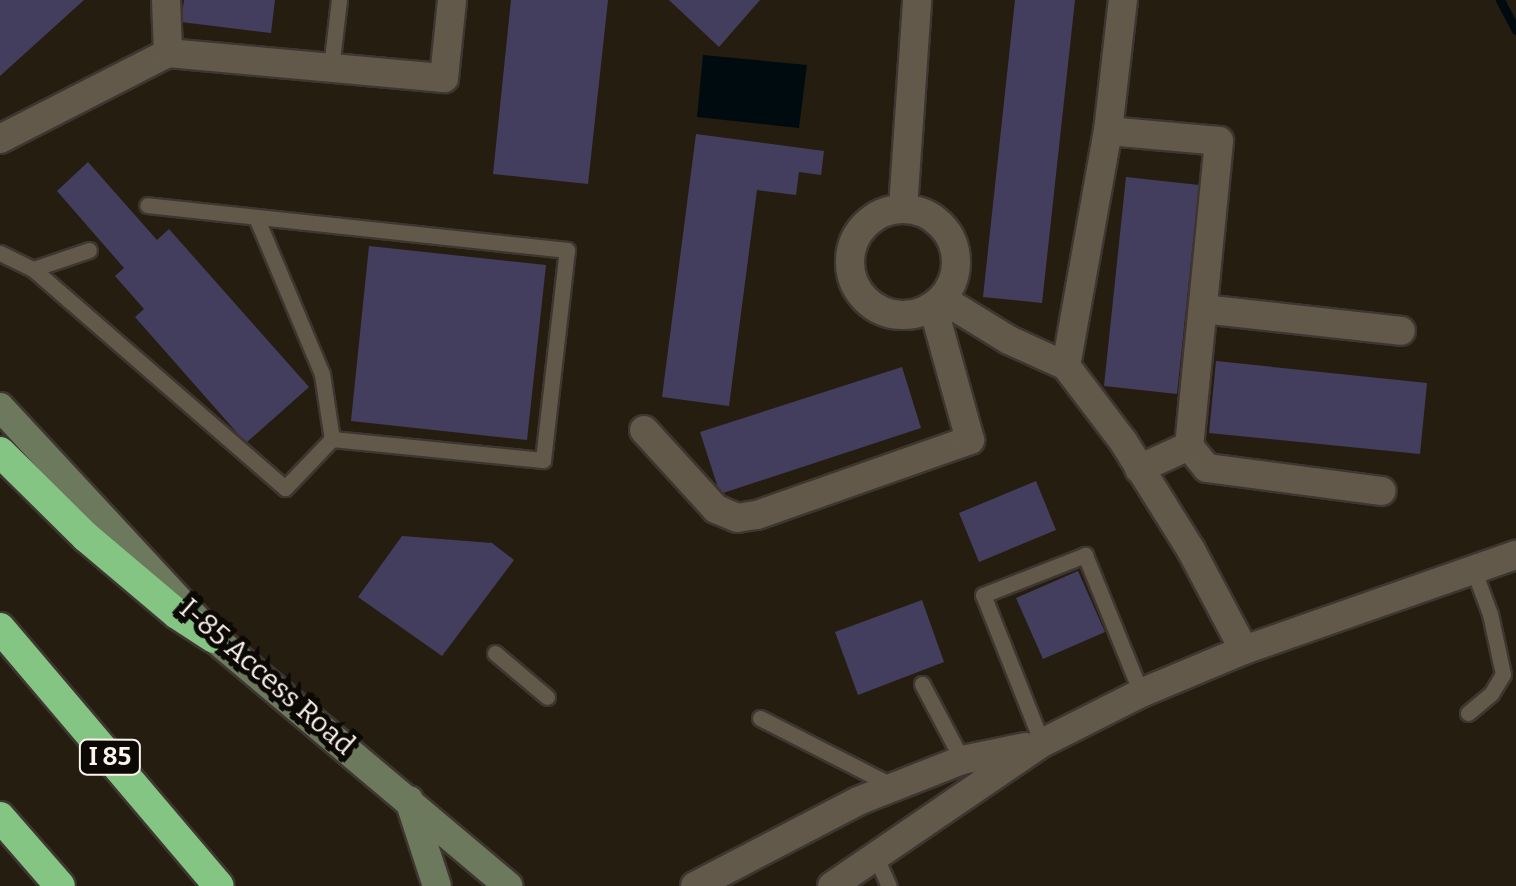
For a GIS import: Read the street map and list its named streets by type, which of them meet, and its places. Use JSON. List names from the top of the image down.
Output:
{
  "streets": {
    "highway": ["I 85"],
    "main road": ["I-85 Access Road"]
  }
}
